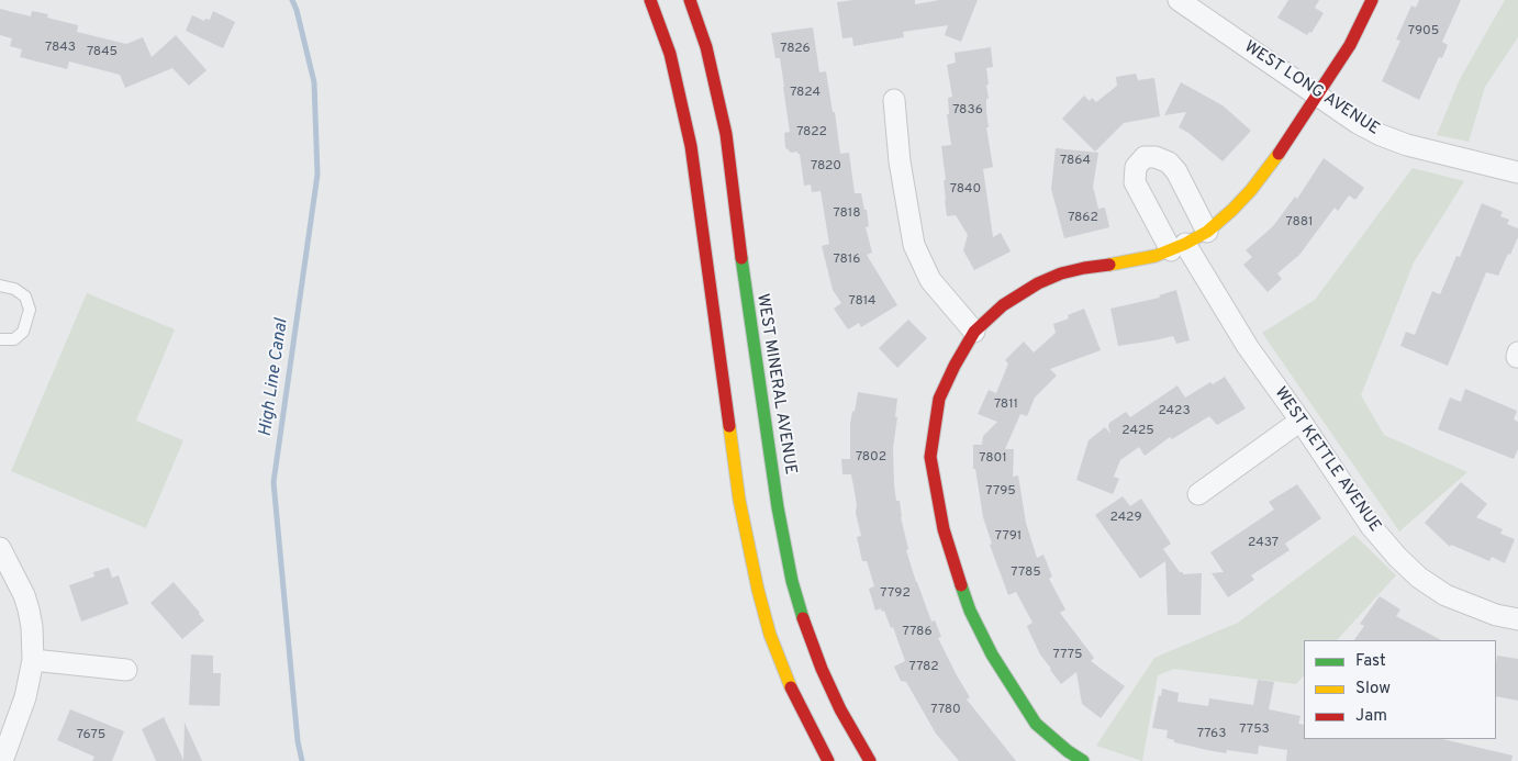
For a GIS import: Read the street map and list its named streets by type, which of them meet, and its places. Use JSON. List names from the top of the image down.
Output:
{
  "streets": {
    "main road": ["WEST MINERAL AVENUE"],
    "street": ["WEST LONG AVENUE", "WEST KETTLE AVENUE"]
  },
  "water": ["High Line Canal"],
  "house_numbers": [
    "7905",
    "7843",
    "7826",
    "7845",
    "7824",
    "7836",
    "7822",
    "7864",
    "7820",
    "7840",
    "7818",
    "7862",
    "7881",
    "7816",
    "7814",
    "7811",
    "2423",
    "2425",
    "7802",
    "7801",
    "7795",
    "2429",
    "7791",
    "2437",
    "7785",
    "7792",
    "7786",
    "7775",
    "7782",
    "7780",
    "7753",
    "7763",
    "7675"
  ],
  "legend": ["Fast", "Slow", "Jam"]
}
